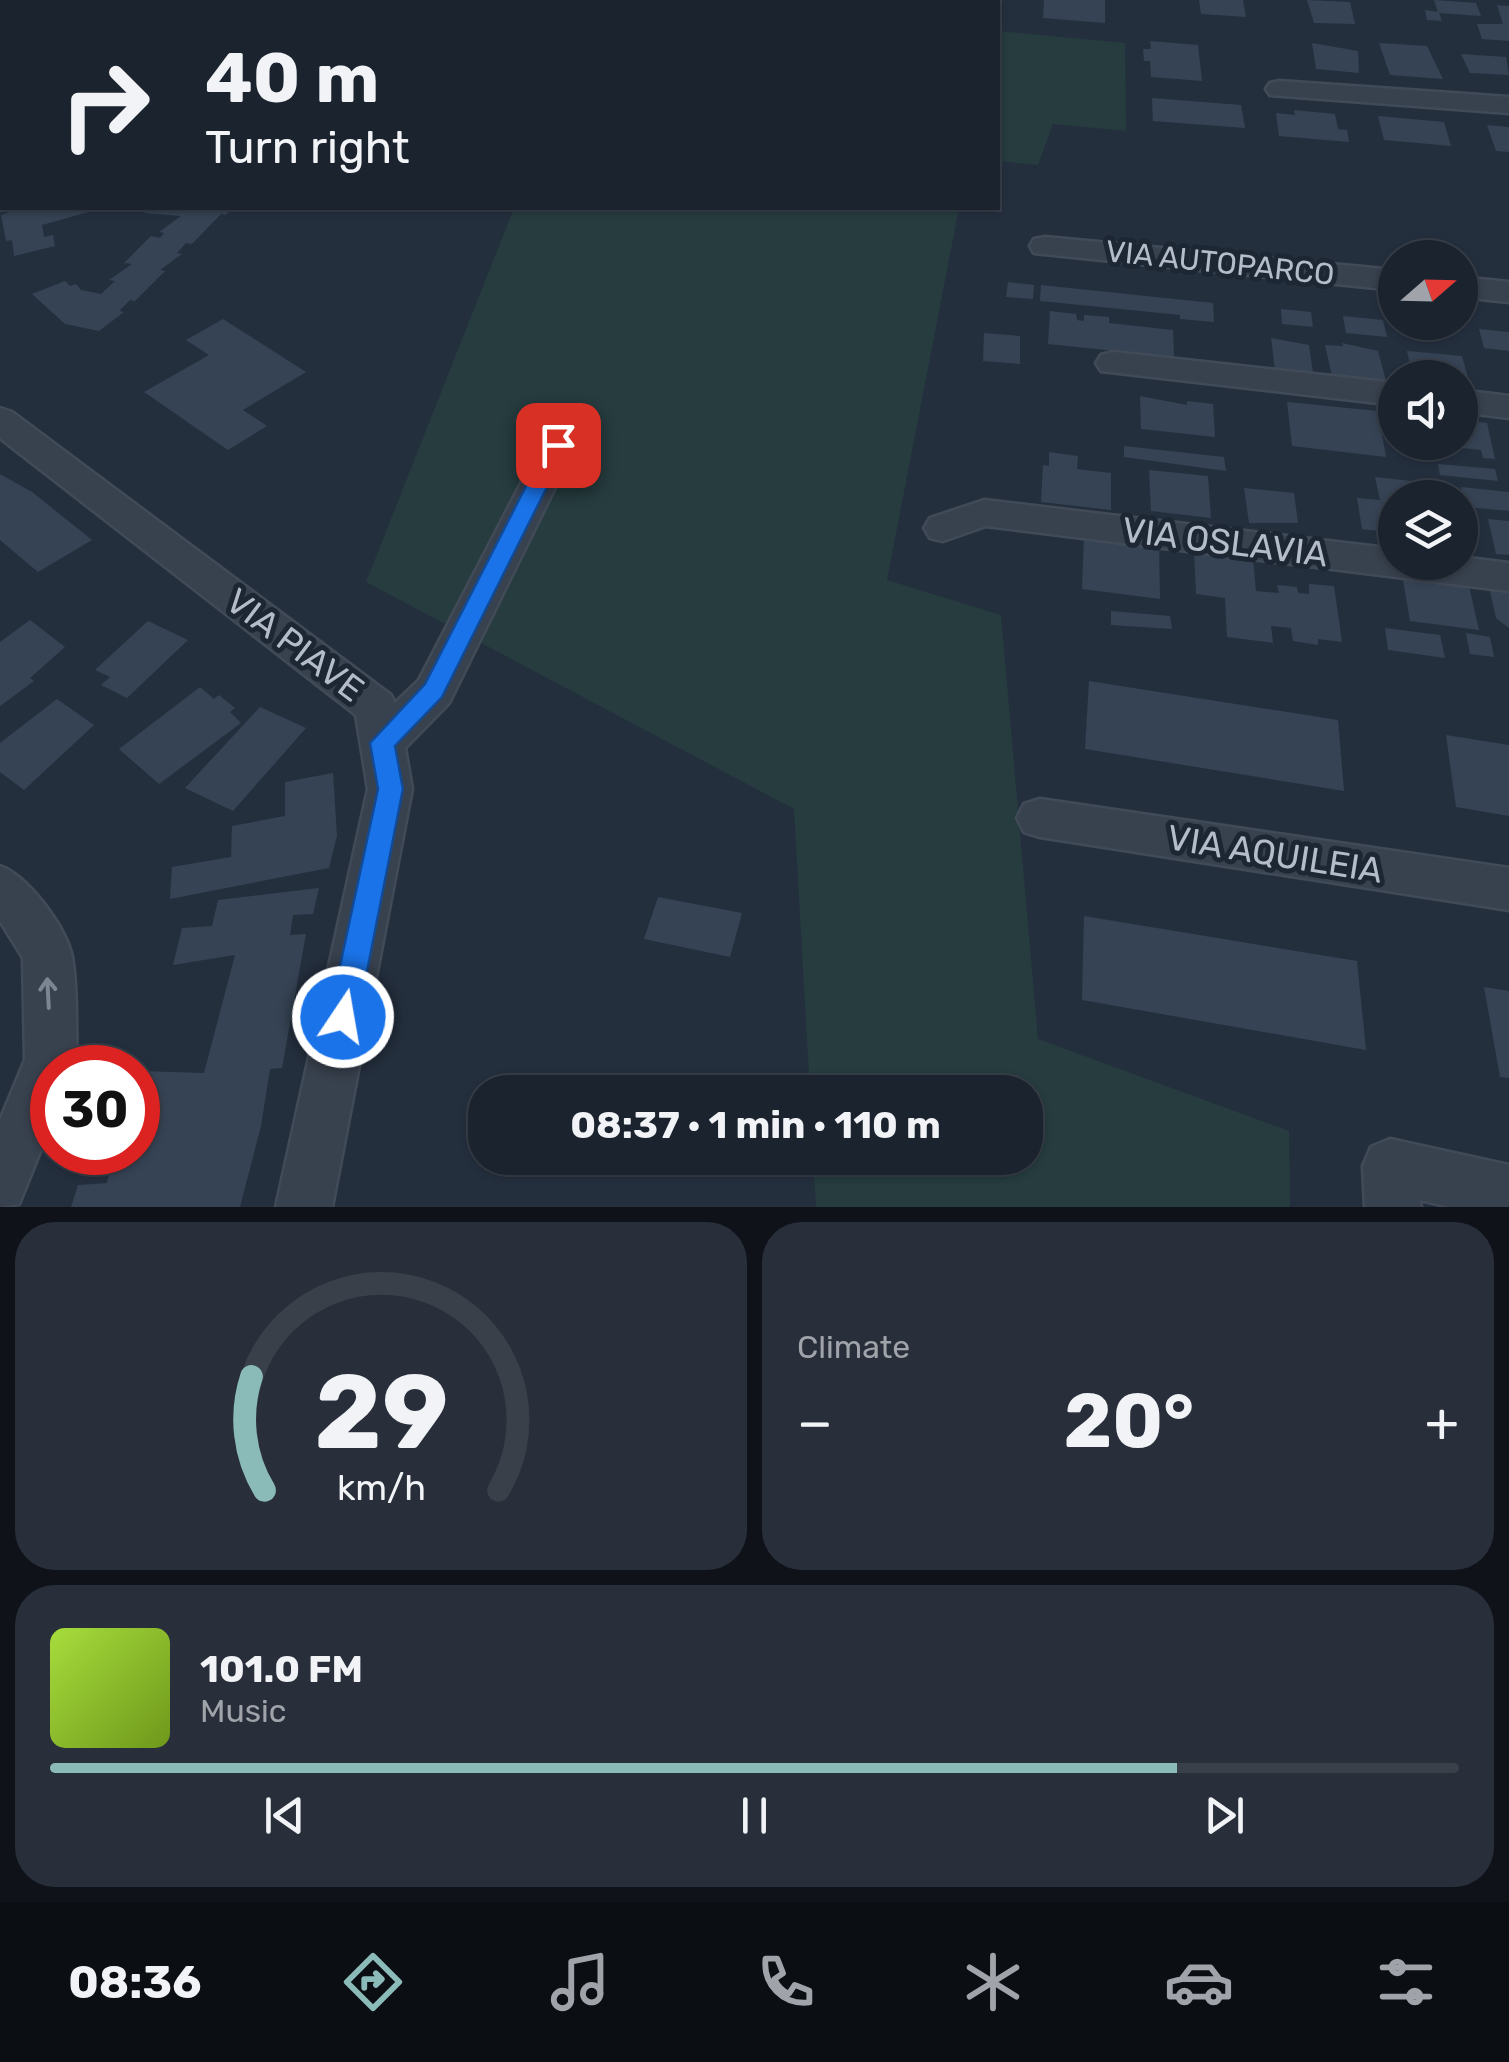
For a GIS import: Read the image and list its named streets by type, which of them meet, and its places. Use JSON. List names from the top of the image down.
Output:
{
  "streets": {
    "street": [
      "VIA AUTOPARCO",
      "VIA OSLAVIA",
      "VIA PIAVE",
      "VIA AQUILEIA"
    ]
  },
  "north": "right",
  "page": {
    "turn": ["40 m", "Turn right"],
    "limit": "30",
    "trip": "08:37 · 1 min · 110 m",
    "tile": "Climate",
    "heat": ["−", "20°", "+"],
    "song": ["101.0 FM", "Music"],
    "tabs": "08:36",
    "gauge": ["29", "km/h"]
  }
}
